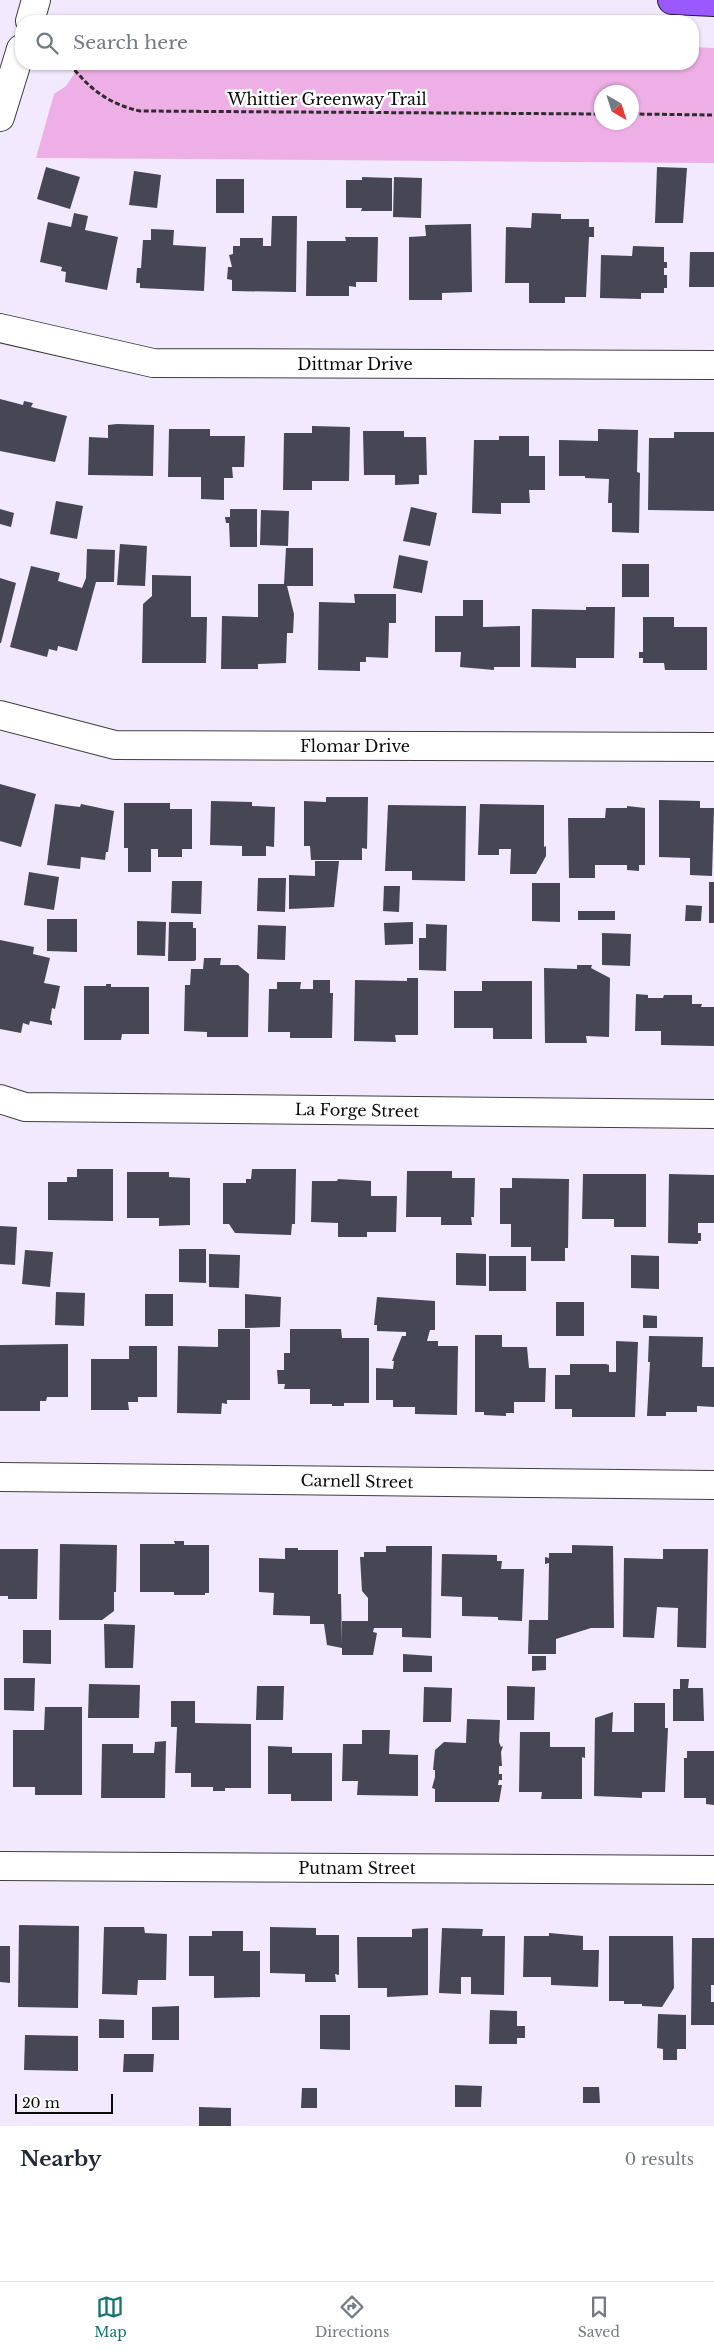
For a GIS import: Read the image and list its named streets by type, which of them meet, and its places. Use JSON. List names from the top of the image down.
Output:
{
  "streets": {
    "street": [
      "Dittmar Drive",
      "Flomar Drive",
      "La Forge Street",
      "Carnell Street",
      "Putnam Street"
    ],
    "path": ["Whittier Greenway Trail"]
  },
  "scale_bar": "20 m",
  "north": "bottom right",
  "page": {
    "search": "Search here",
    "scale": "20 m",
    "heading": ["Nearby", "0 results"],
    "nav": ["Map", "Directions", "Saved"]
  }
}
